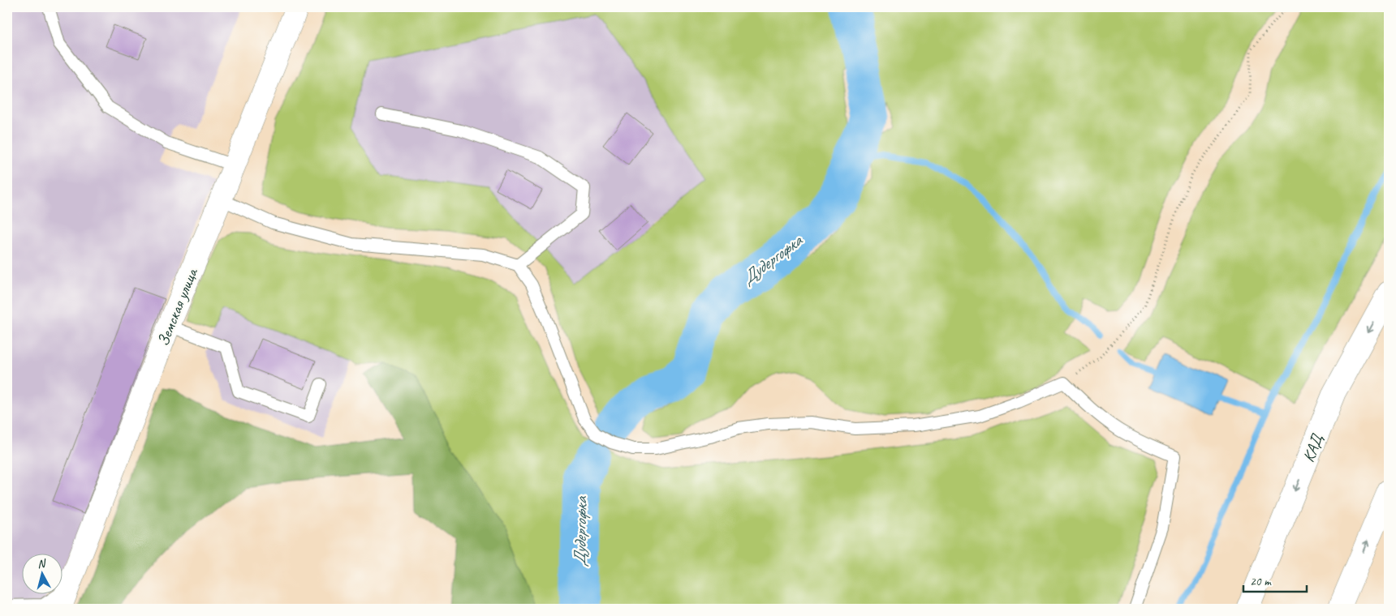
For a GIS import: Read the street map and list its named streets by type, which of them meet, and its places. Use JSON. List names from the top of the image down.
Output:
{
  "streets": {
    "main road": ["Земская улица", "КАД"]
  },
  "water": ["Дудергофка"],
  "scale_bar": "20 m",
  "north": "top"
}
